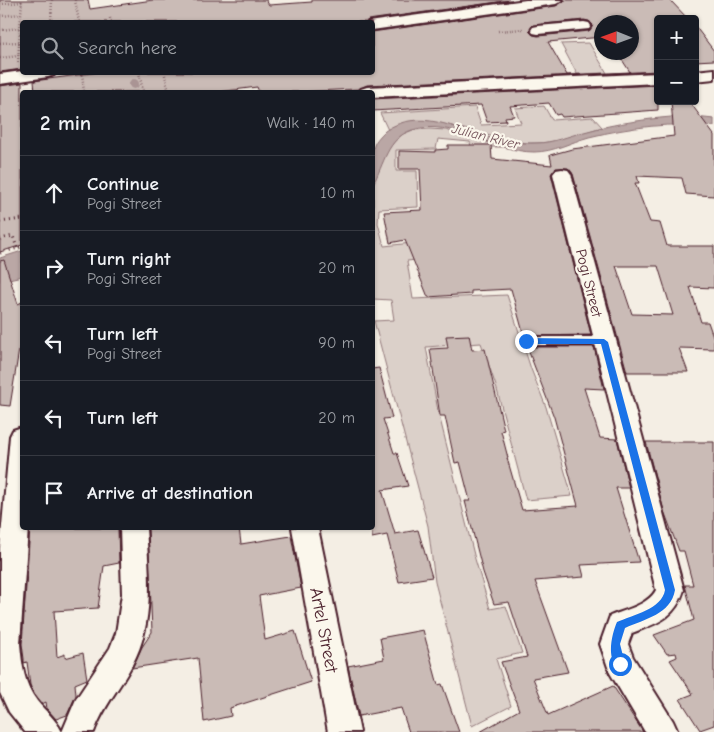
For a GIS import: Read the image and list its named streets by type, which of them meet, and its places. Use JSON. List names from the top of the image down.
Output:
{
  "streets": {
    "street": ["Pogi Street", "Artel Street"]
  },
  "water": ["Julian River"],
  "north": "left",
  "page": {
    "map_buttons": ["+", "−"],
    "search": "Search here",
    "heading": ["2 min", "Walk · 140 m"],
    "list": [
      ["Continue", "Pogi Street", "10 m"],
      ["Turn right", "Pogi Street", "20 m"],
      ["Turn left", "Pogi Street", "90 m"],
      ["Turn left", "20 m"],
      "Arrive at destination"
    ]
  }
}
